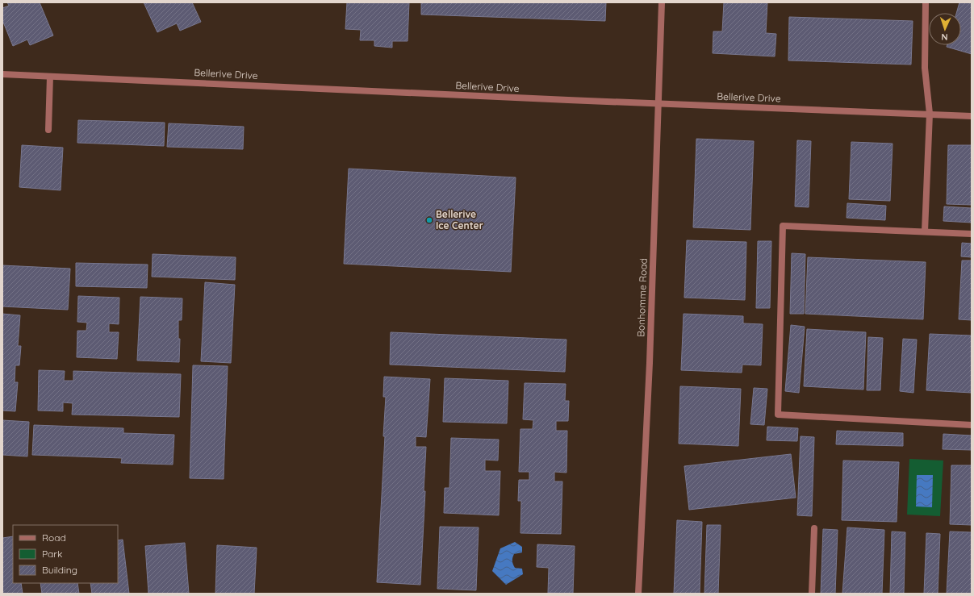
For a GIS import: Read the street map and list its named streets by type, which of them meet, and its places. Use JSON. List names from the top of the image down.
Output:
{
  "streets": {
    "street": ["Bellerive Drive", "Bonhomme Road"]
  },
  "crossings": [
    ["Bellerive Drive", "Bonhomme Road"]
  ],
  "places": ["Bellerive Ice Center"],
  "legend": ["Road", "Park", "Building"],
  "north": "bottom"
}
